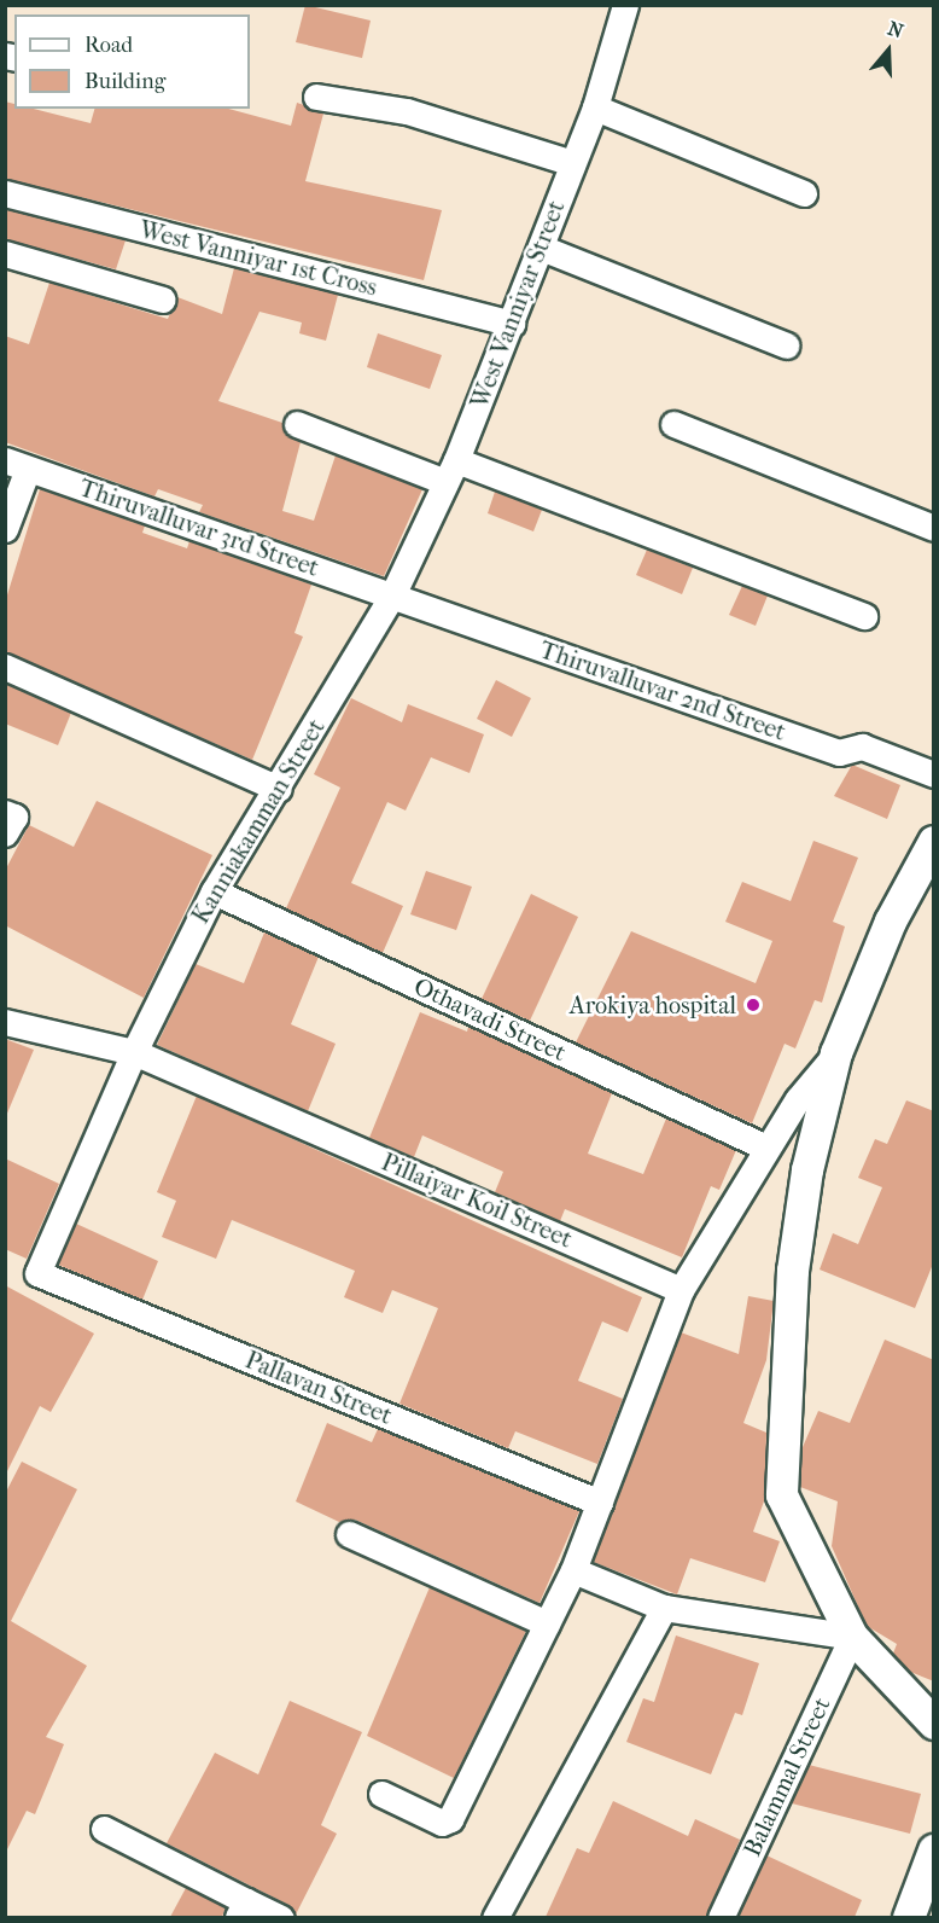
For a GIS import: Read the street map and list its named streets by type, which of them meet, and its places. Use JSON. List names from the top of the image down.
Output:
{
  "streets": {
    "street": [
      "West Vanniyar 1st Cross",
      "West Vanniyar Street",
      "Thiruvalluvar 3rd Street",
      "Thiruvalluvar 2nd Street",
      "Kanniakamman Street",
      "Othavadi Street",
      "Pillaiyar Koil Street",
      "Pallavan Street",
      "Balammal Street"
    ]
  },
  "crossings": [
    ["West Vanniyar 1st Cross", "West Vanniyar Street"],
    ["West Vanniyar Street", "Thiruvalluvar 3rd Street"],
    ["West Vanniyar Street", "Thiruvalluvar 2nd Street"],
    ["West Vanniyar Street", "Kanniakamman Street"],
    ["Thiruvalluvar 3rd Street", "Thiruvalluvar 2nd Street"],
    ["Thiruvalluvar 3rd Street", "Kanniakamman Street"],
    ["Thiruvalluvar 2nd Street", "Kanniakamman Street"],
    ["Kanniakamman Street", "Othavadi Street"],
    ["Kanniakamman Street", "Pillaiyar Koil Street"],
    ["Kanniakamman Street", "Pallavan Street"]
  ],
  "places": ["Arokiya hospital"],
  "legend": ["Road", "Building"],
  "north": "top"
}
